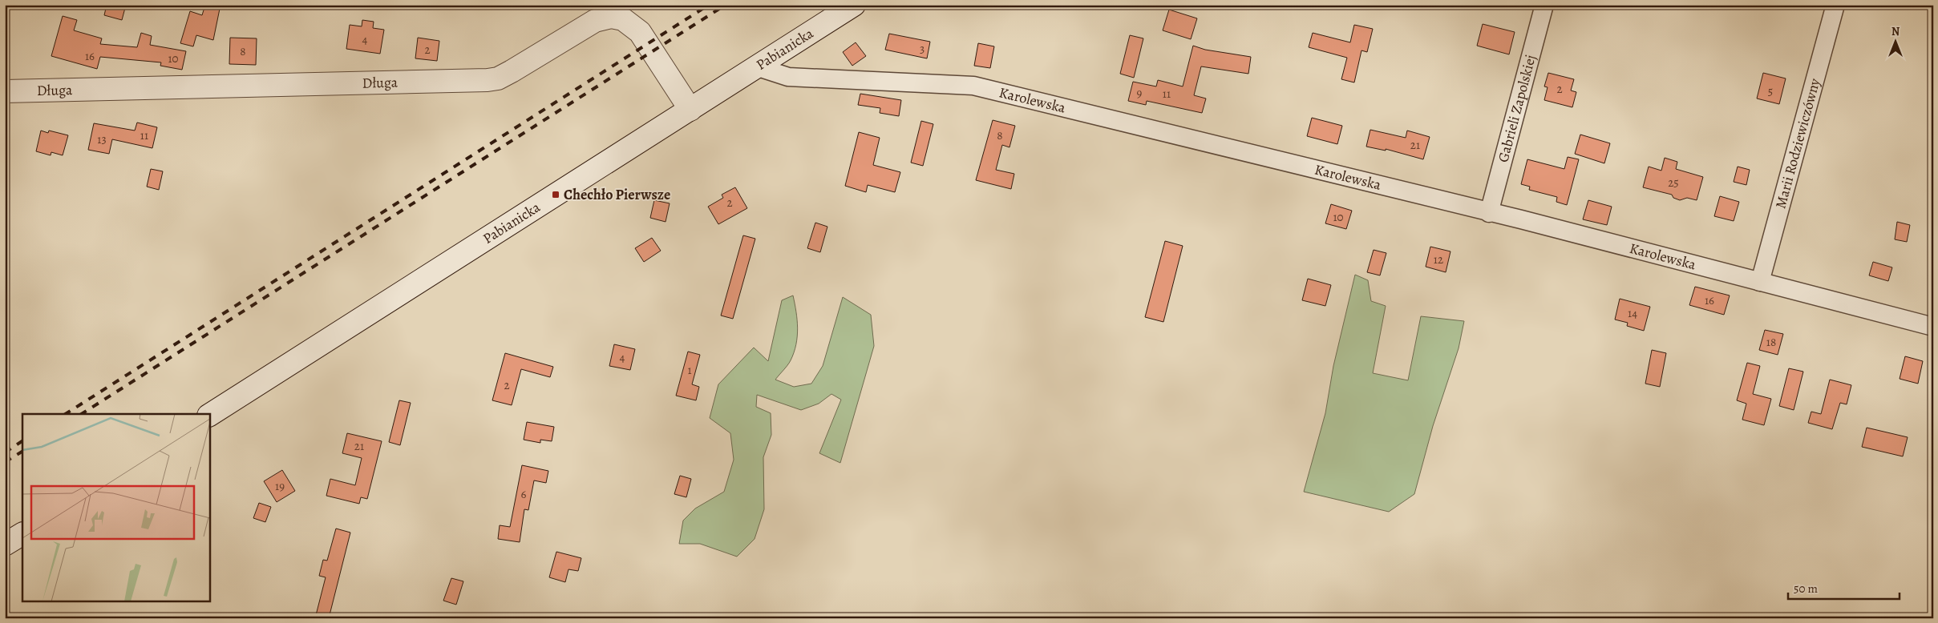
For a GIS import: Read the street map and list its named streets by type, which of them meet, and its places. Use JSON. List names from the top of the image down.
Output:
{
  "streets": {
    "main road": ["Pabianicka", "Długa"],
    "street": ["Karolewska", "Gabrieli Zapolskiej", "Marii Rodziewiczówny"]
  },
  "crossings": [
    ["Pabianicka", "Długa"],
    ["Pabianicka", "Karolewska"],
    ["Karolewska", "Gabrieli Zapolskiej"],
    ["Karolewska", "Marii Rodziewiczówny"]
  ],
  "places": {
    "transit": ["Chechło Pierwsze"]
  },
  "house_numbers": [
    "4",
    "3",
    "2",
    "8",
    "16",
    "10",
    "2",
    "5",
    "9",
    "11",
    "11",
    "8",
    "13",
    "21",
    "25",
    "2",
    "10",
    "12",
    "16",
    "14",
    "18",
    "4",
    "1",
    "2",
    "21",
    "19",
    "6"
  ],
  "scale_bar": "50 m",
  "north": "top"
}
